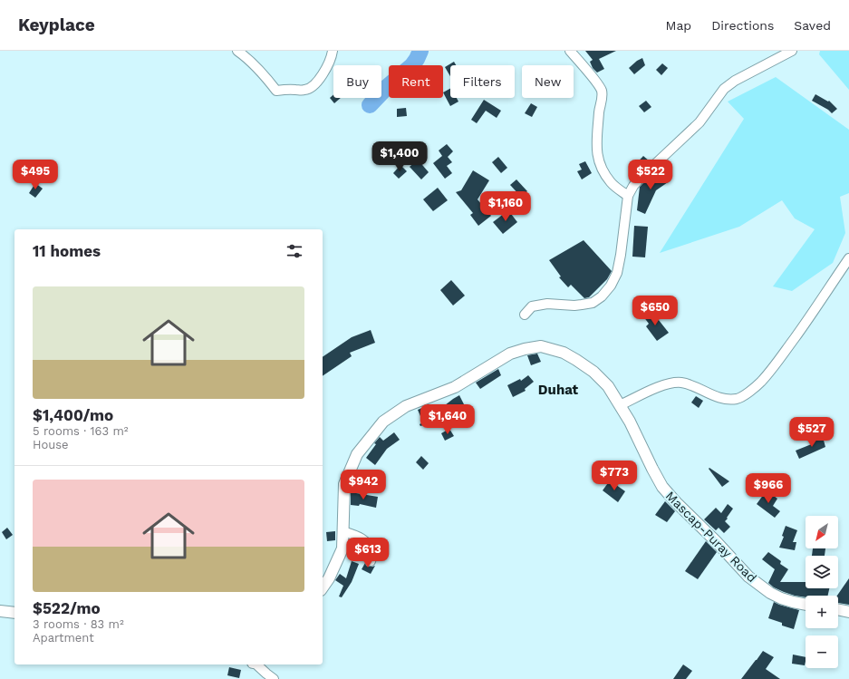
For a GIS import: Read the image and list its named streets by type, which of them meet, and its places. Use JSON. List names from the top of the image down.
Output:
{
  "streets": {
    "street": ["Mascap-Puray Road"]
  },
  "districts": ["Duhat"],
  "north": "bottom left",
  "page": {
    "header": "Keyplace",
    "nav": ["Map", "Directions", "Saved"],
    "chip": [
      "Buy",
      "Rent",
      "Filters",
      "New"
    ],
    "price": [
      "$1,400",
      "$495",
      "$522",
      "$1,160",
      "$650",
      "$1,640",
      "$527",
      "$773",
      "$942",
      "$966",
      "$613"
    ],
    "heading": "11 homes",
    "list": [
      {
        "name": "$1,400/mo",
        "note": "5 rooms · 163 m² · House"
      },
      {
        "name": "$522/mo",
        "note": "3 rooms · 83 m² · Apartment"
      }
    ],
    "map_buttons": ["+", "−"]
  }
}
